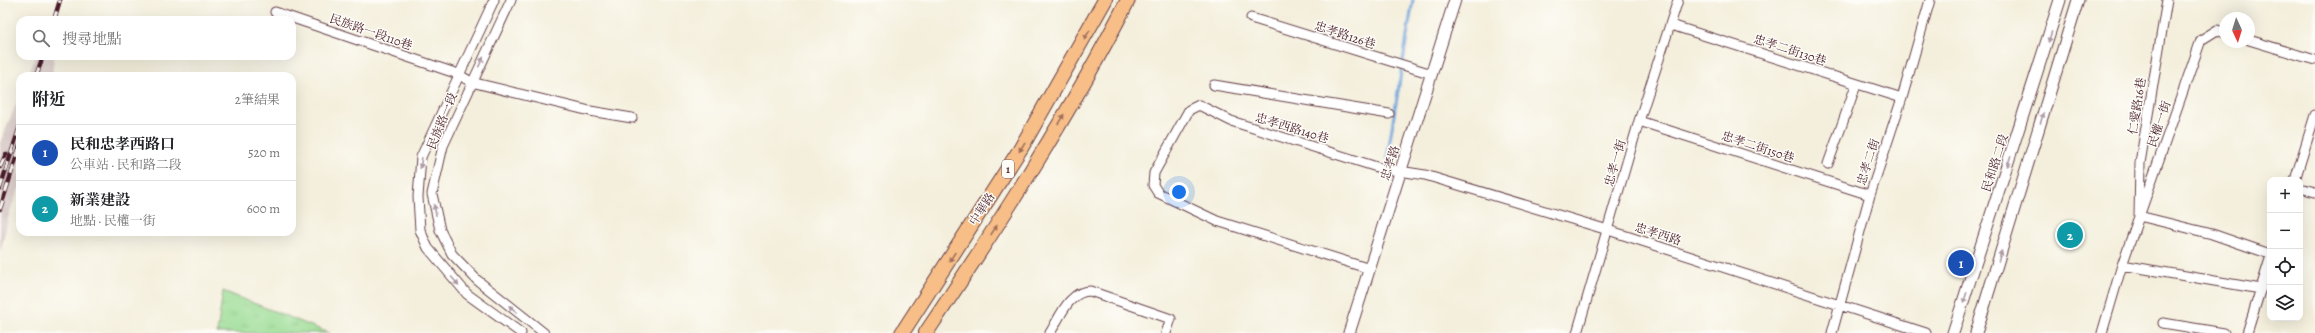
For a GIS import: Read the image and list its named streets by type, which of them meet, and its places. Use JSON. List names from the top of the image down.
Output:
{
  "streets": {
    "main road": ["1", "中華路"],
    "street": [
      "民族路一段110巷",
      "忠孝路126巷",
      "忠孝二街130巷",
      "仁愛路16巷",
      "民族路一段",
      "民權一街",
      "忠孝西路140巷",
      "忠孝二街150巷",
      "忠孝二街",
      "忠孝路",
      "忠孝一街",
      "民和路二段",
      "忠孝西路"
    ]
  },
  "crossings": [
    ["民族路一段110巷", "民族路一段"],
    ["忠孝路126巷", "忠孝路"],
    ["忠孝二街130巷", "忠孝二街"],
    ["忠孝二街130巷", "忠孝一街"],
    ["仁愛路16巷", "民權一街"],
    ["忠孝西路140巷", "忠孝路"],
    ["忠孝西路140巷", "忠孝西路"],
    ["忠孝二街150巷", "忠孝二街"],
    ["忠孝二街150巷", "忠孝一街"],
    ["忠孝二街", "忠孝西路"],
    ["忠孝路", "忠孝西路"],
    ["忠孝一街", "忠孝西路"]
  ],
  "north": "bottom",
  "page": {
    "search": "搜尋地點",
    "heading": ["附近", "2筆結果"],
    "list": [
      {
        "mark": "1",
        "name": "民和忠孝西路口",
        "note": "公車站 · 民和路二段",
        "value": "520 m"
      },
      {
        "mark": "2",
        "name": "新業建設",
        "note": "地點 · 民權一街",
        "value": "600 m"
      }
    ],
    "map_buttons": ["+", "−"],
    "pins": ["2", "1"]
  }
}
